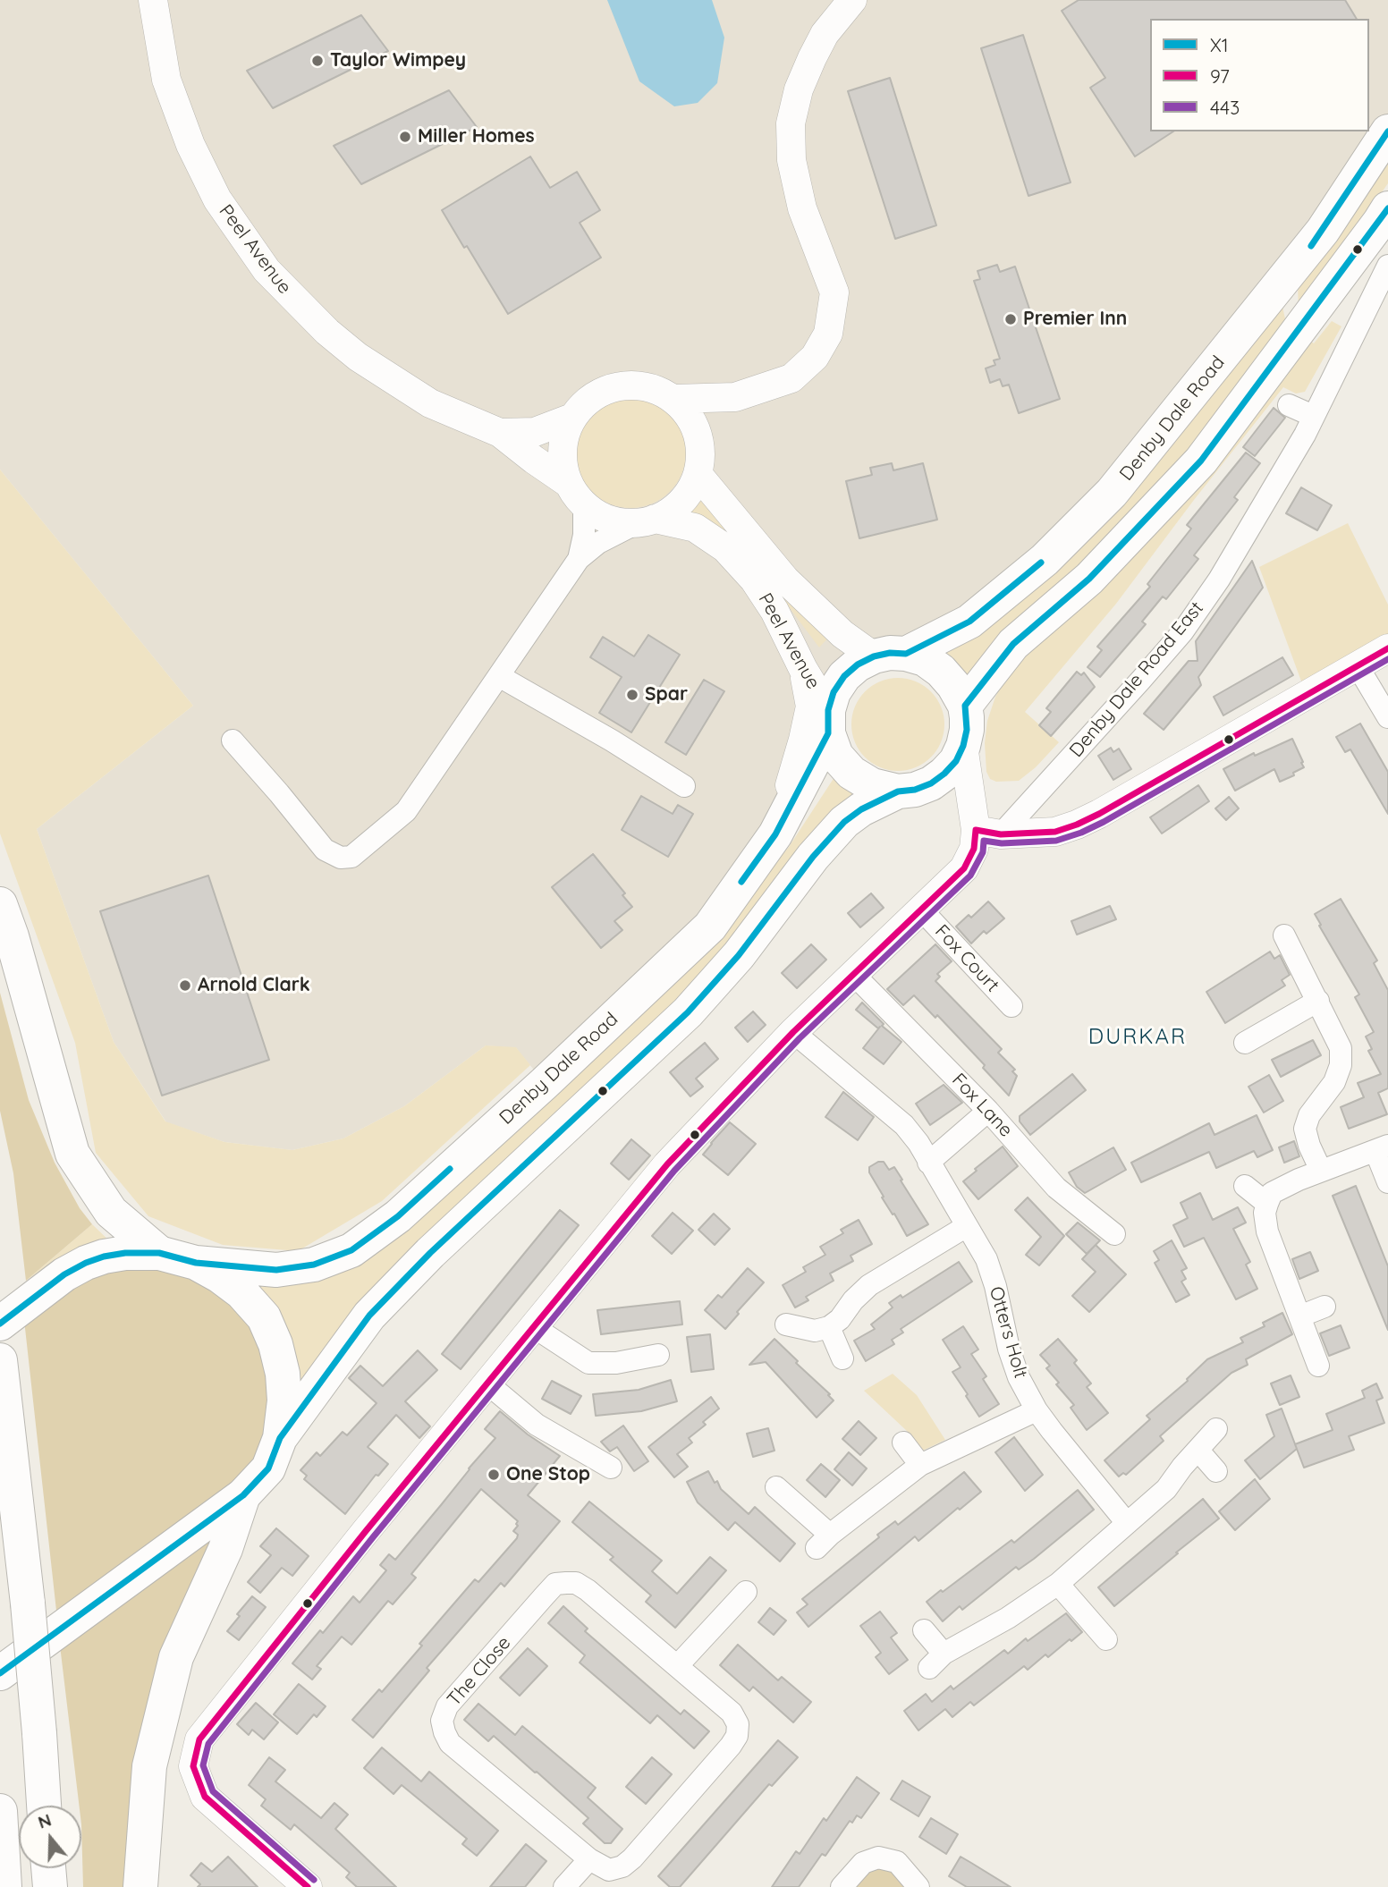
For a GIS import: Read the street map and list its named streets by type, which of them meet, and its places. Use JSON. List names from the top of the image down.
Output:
{
  "streets": {
    "main road": ["Denby Dale Road"],
    "street": [
      "Peel Avenue",
      "Denby Dale Road East",
      "Fox Court",
      "Fox Lane",
      "Otters Holt",
      "The Close"
    ]
  },
  "crossings": [
    ["Peel Avenue", "Denby Dale Road"],
    ["Peel Avenue", "Denby Dale Road East"],
    ["Denby Dale Road", "Denby Dale Road East"],
    ["Denby Dale Road East", "Fox Court"],
    ["Denby Dale Road East", "Fox Lane"],
    ["Denby Dale Road East", "Otters Holt"]
  ],
  "districts": ["DURKAR"],
  "places": [
    "Taylor Wimpey",
    "Miller Homes",
    "Premier Inn",
    "Spar",
    "Arnold Clark",
    "One Stop"
  ],
  "lines": ["transit line X1", "transit line 97", "transit line 443"],
  "legend": ["X1", "97", "443"],
  "north": "top"
}
